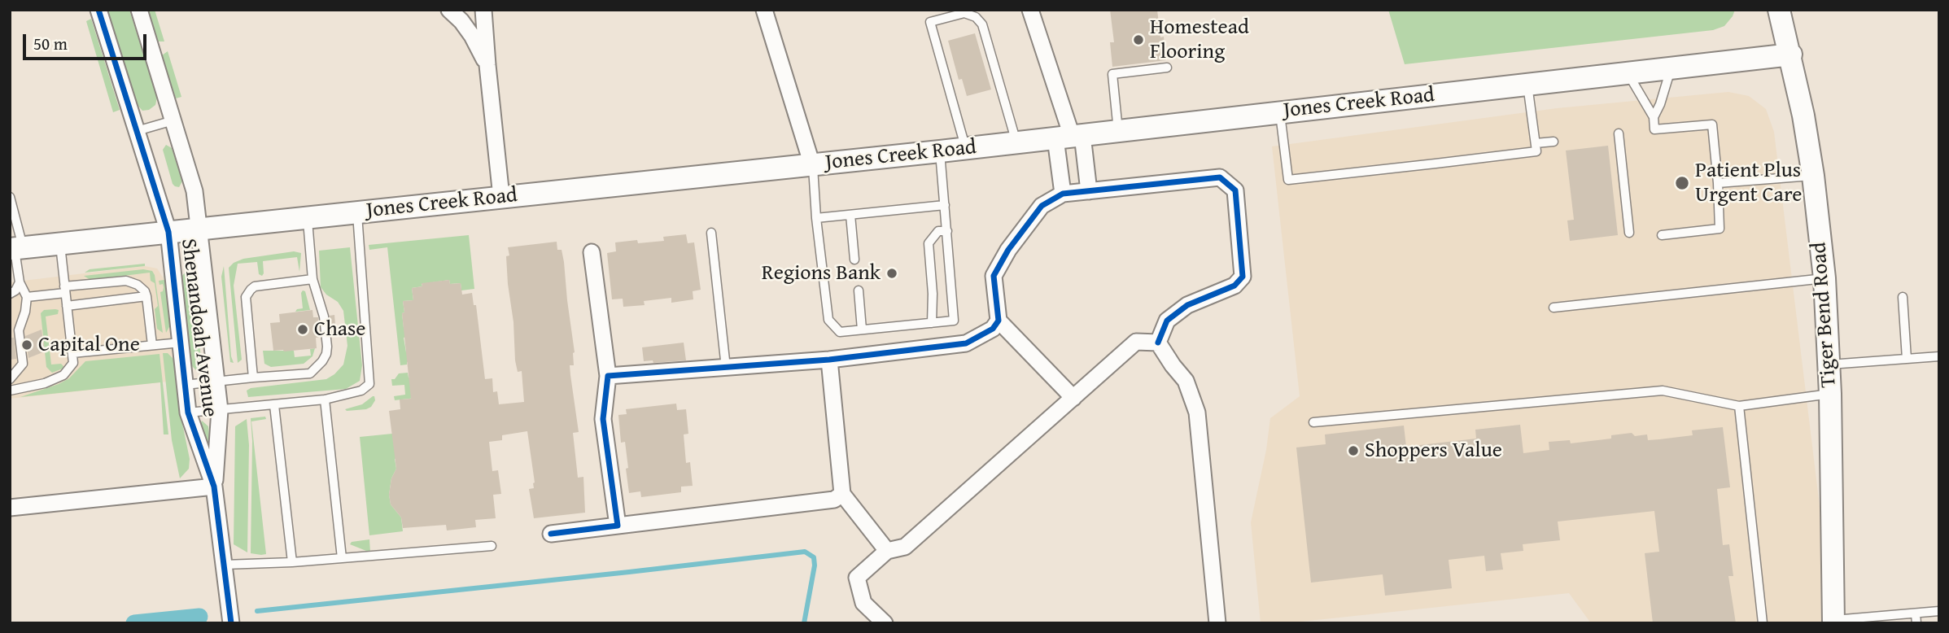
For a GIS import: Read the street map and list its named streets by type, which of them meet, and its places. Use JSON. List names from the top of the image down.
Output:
{
  "streets": {
    "main road": ["Jones Creek Road", "Tiger Bend Road"],
    "street": ["Shenandoah Avenue"]
  },
  "crossings": [
    ["Jones Creek Road", "Tiger Bend Road"],
    ["Jones Creek Road", "Shenandoah Avenue"]
  ],
  "places": [
    "Homestead Flooring",
    "Patient Plus Urgent Care",
    "Regions Bank",
    "Chase",
    "Capital One",
    "Shoppers Value"
  ],
  "scale_bar": "50 m"
}
